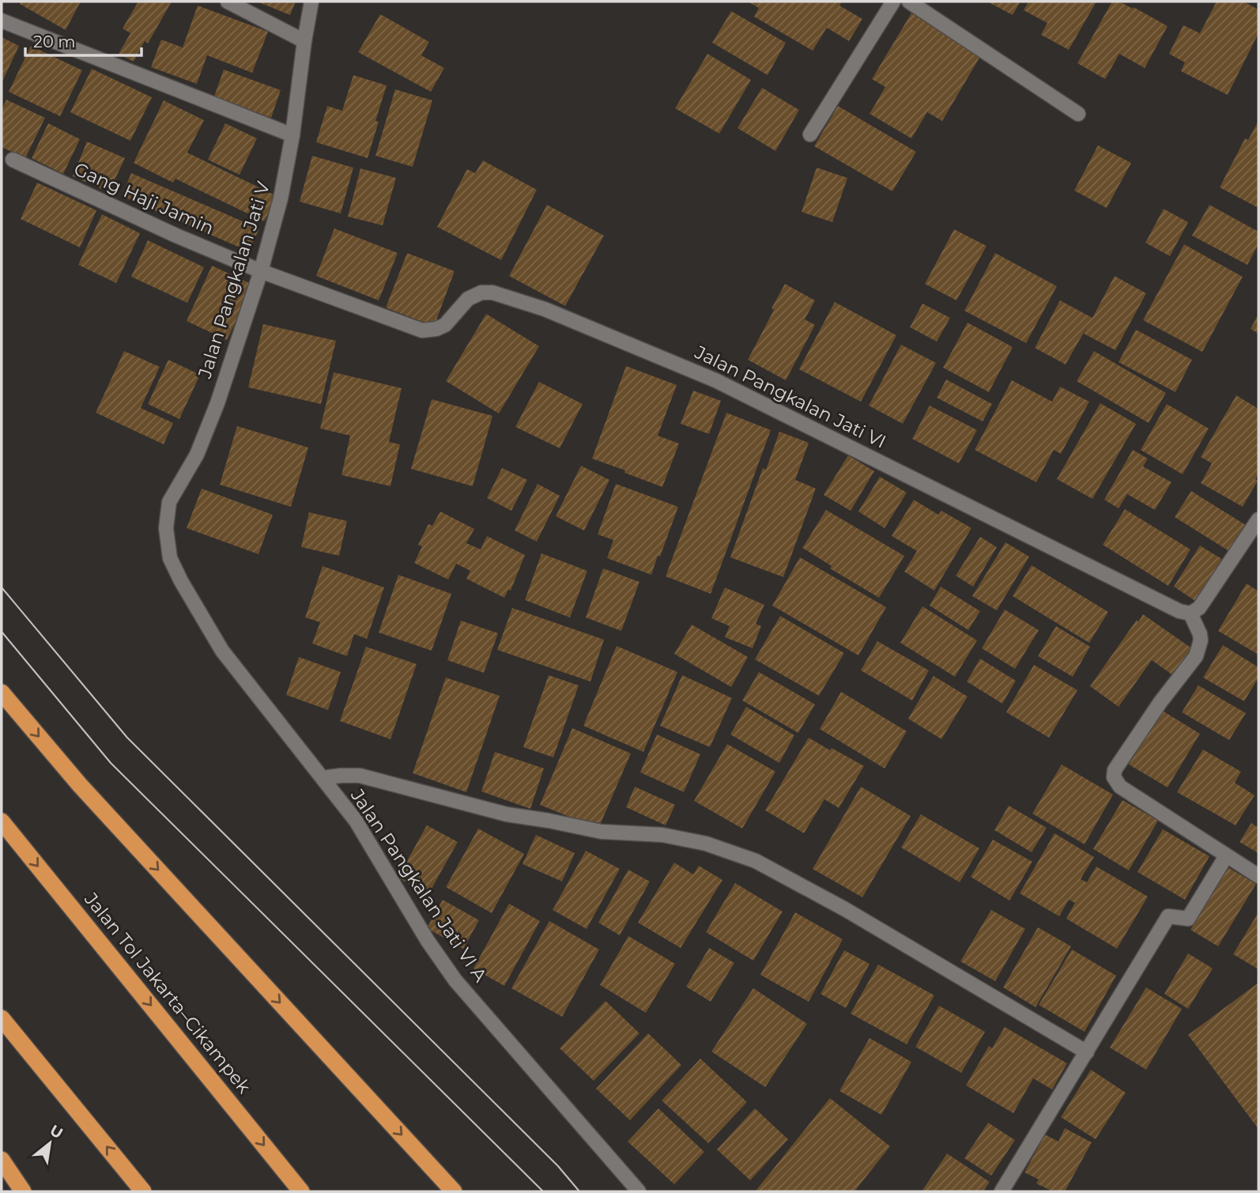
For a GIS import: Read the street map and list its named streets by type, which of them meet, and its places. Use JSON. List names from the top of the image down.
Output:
{
  "streets": {
    "highway": ["Jalan Tol Jakarta–Cikampek"],
    "street": [
      "Gang Haji Jamin",
      "Jalan Pangkalan Jati V",
      "Jalan Pangkalan Jati VI",
      "Jalan Pangkalan Jati VI A"
    ]
  },
  "crossings": [
    ["Gang Haji Jamin", "Jalan Pangkalan Jati V"],
    ["Gang Haji Jamin", "Jalan Pangkalan Jati VI"],
    ["Jalan Pangkalan Jati V", "Jalan Pangkalan Jati VI"],
    ["Jalan Pangkalan Jati V", "Jalan Pangkalan Jati VI A"]
  ],
  "scale_bar": "20 m",
  "north": "top right"
}
